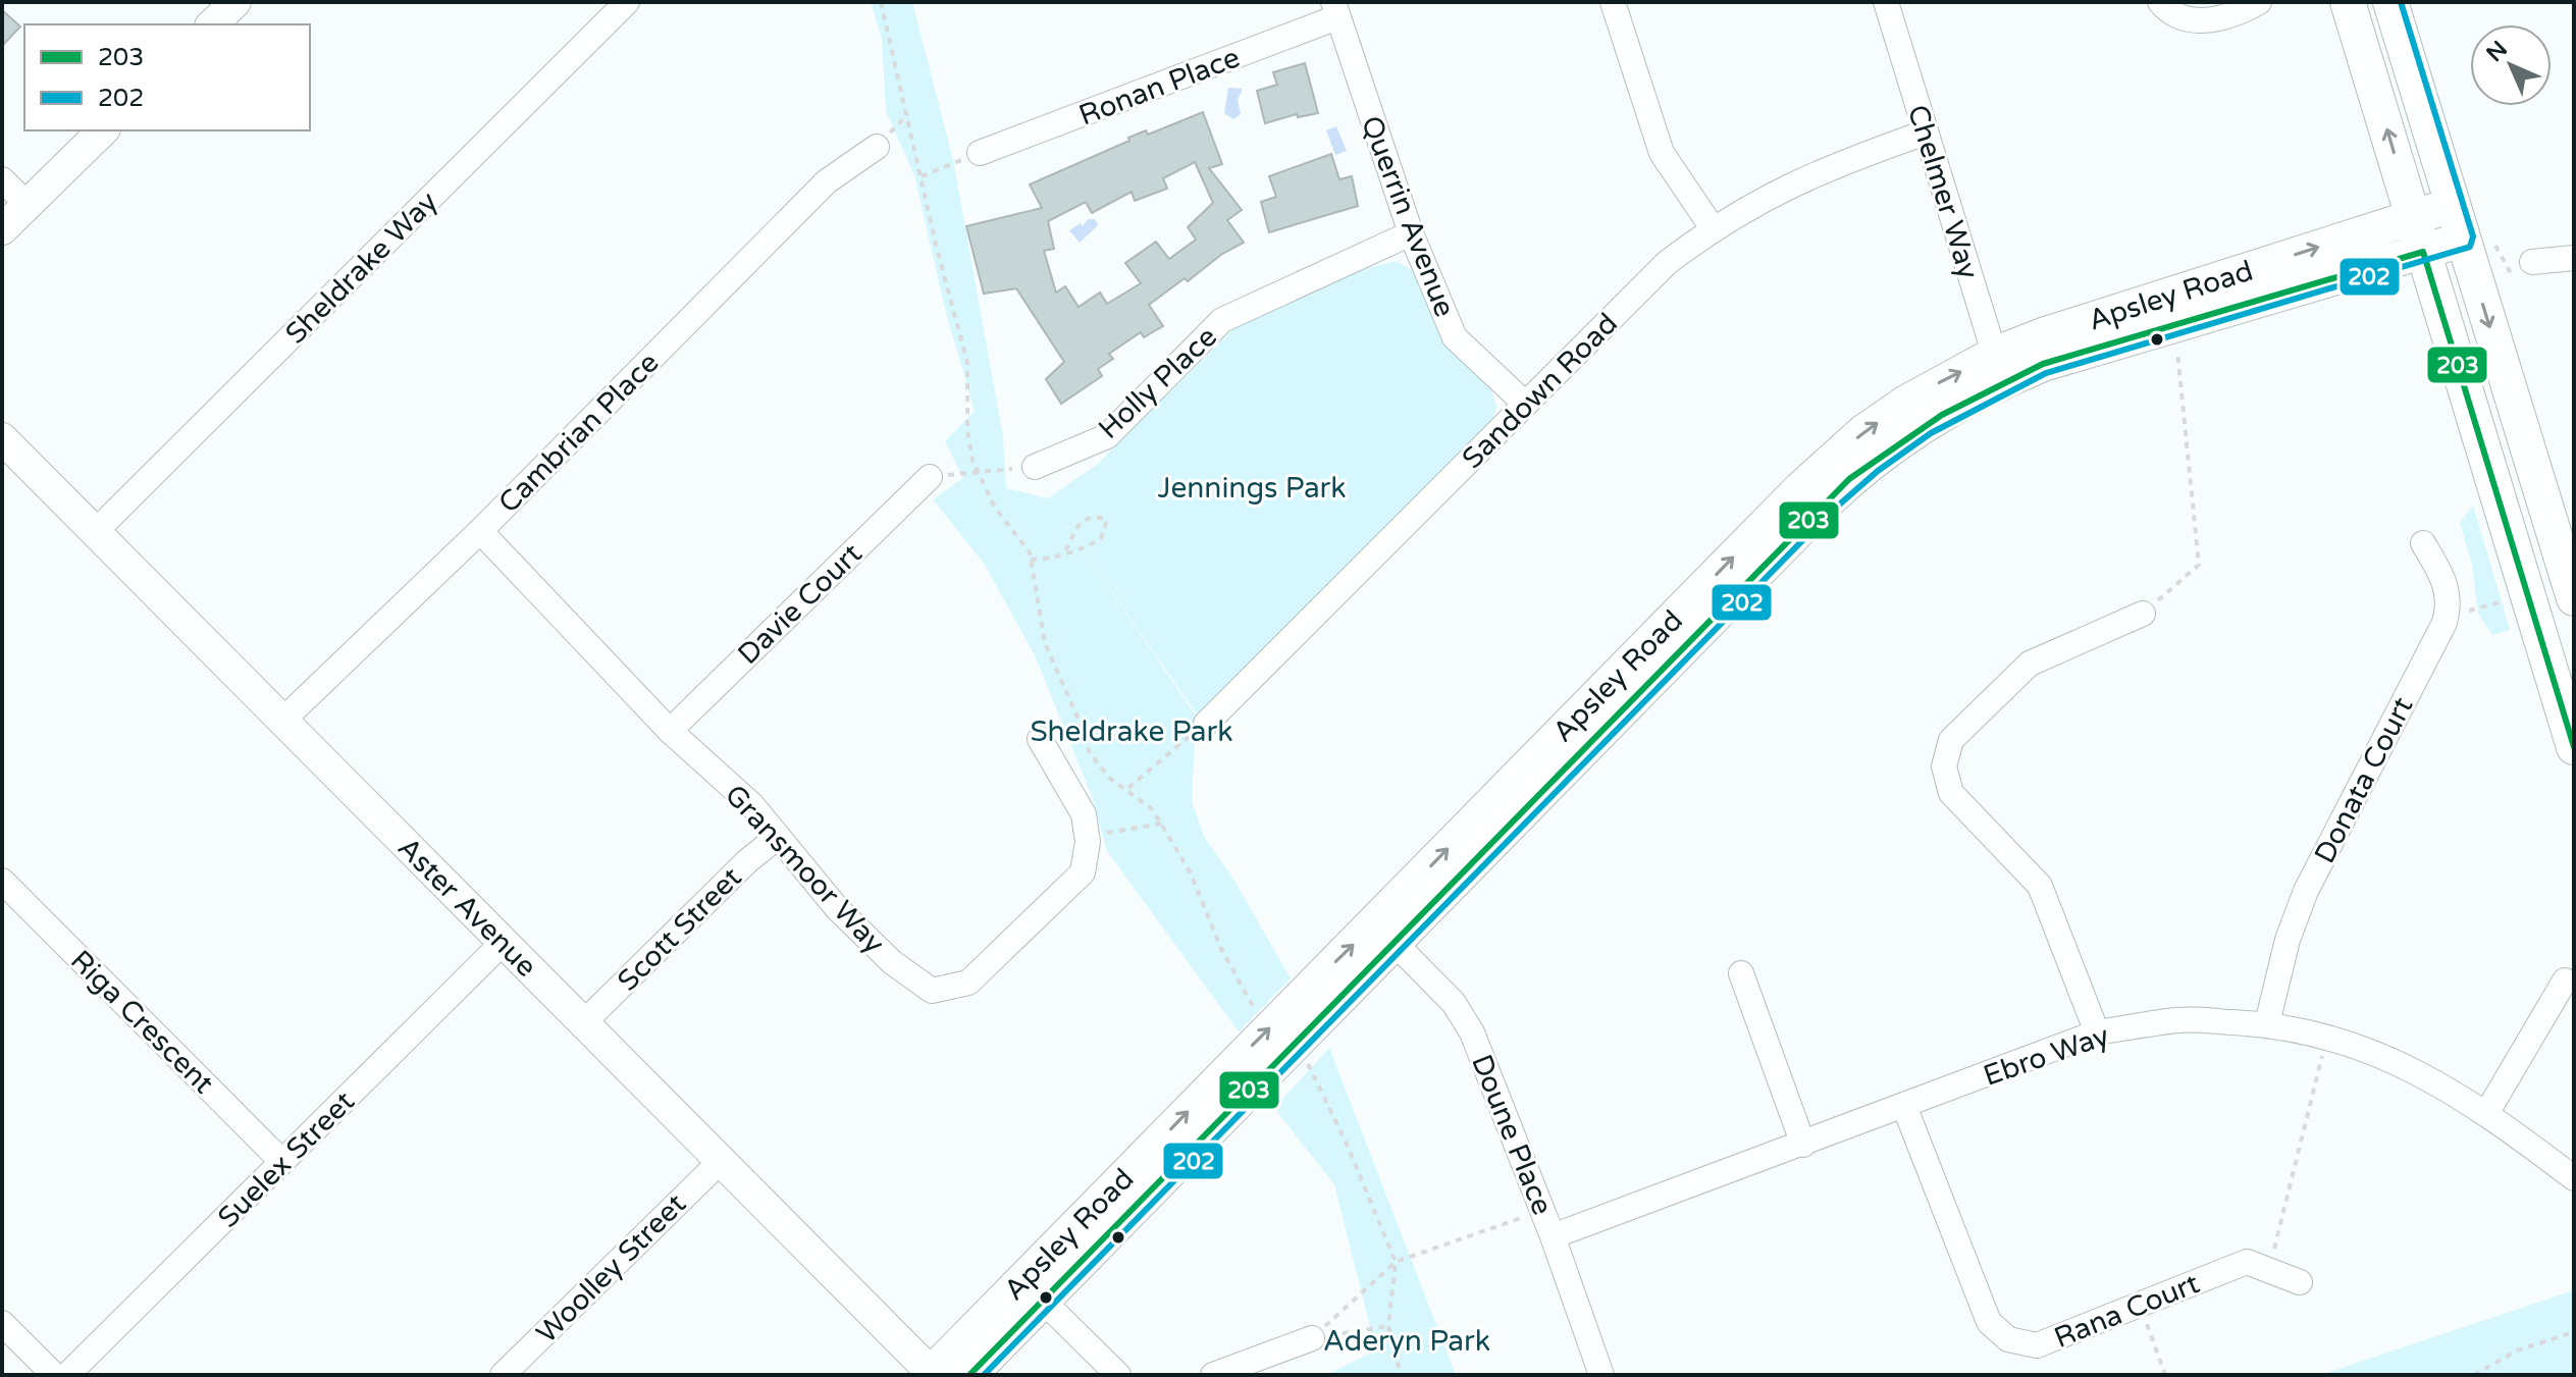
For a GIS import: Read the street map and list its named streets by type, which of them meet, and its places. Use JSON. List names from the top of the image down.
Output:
{
  "streets": {
    "main road": ["Apsley Road"],
    "street": [
      "Ronan Place",
      "Chelmer Way",
      "Querrin Avenue",
      "Sheldrake Way",
      "Holly Place",
      "Sandown Road",
      "Cambrian Place",
      "Davie Court",
      "Donata Court",
      "Gransmoor Way",
      "Aster Avenue",
      "Scott Street",
      "Riga Crescent",
      "Ebro Way",
      "Doune Place",
      "Suelex Street",
      "Woolley Street",
      "Rana Court"
    ]
  },
  "crossings": [
    ["Ronan Place", "Querrin Avenue"],
    ["Chelmer Way", "Apsley Road"],
    ["Chelmer Way", "Sandown Road"],
    ["Querrin Avenue", "Holly Place"],
    ["Querrin Avenue", "Sandown Road"],
    ["Sheldrake Way", "Aster Avenue"],
    ["Apsley Road", "Aster Avenue"],
    ["Apsley Road", "Doune Place"],
    ["Cambrian Place", "Gransmoor Way"],
    ["Cambrian Place", "Aster Avenue"],
    ["Davie Court", "Gransmoor Way"],
    ["Donata Court", "Ebro Way"],
    ["Gransmoor Way", "Scott Street"],
    ["Aster Avenue", "Scott Street"],
    ["Aster Avenue", "Suelex Street"],
    ["Aster Avenue", "Woolley Street"],
    ["Riga Crescent", "Suelex Street"],
    ["Ebro Way", "Doune Place"],
    ["Ebro Way", "Rana Court"]
  ],
  "parks": ["Jennings Park", "Sheldrake Park", "Aderyn Park"],
  "lines": ["transit line 202", "transit line 203"],
  "legend": ["203", "202"],
  "north": "top left"
}
